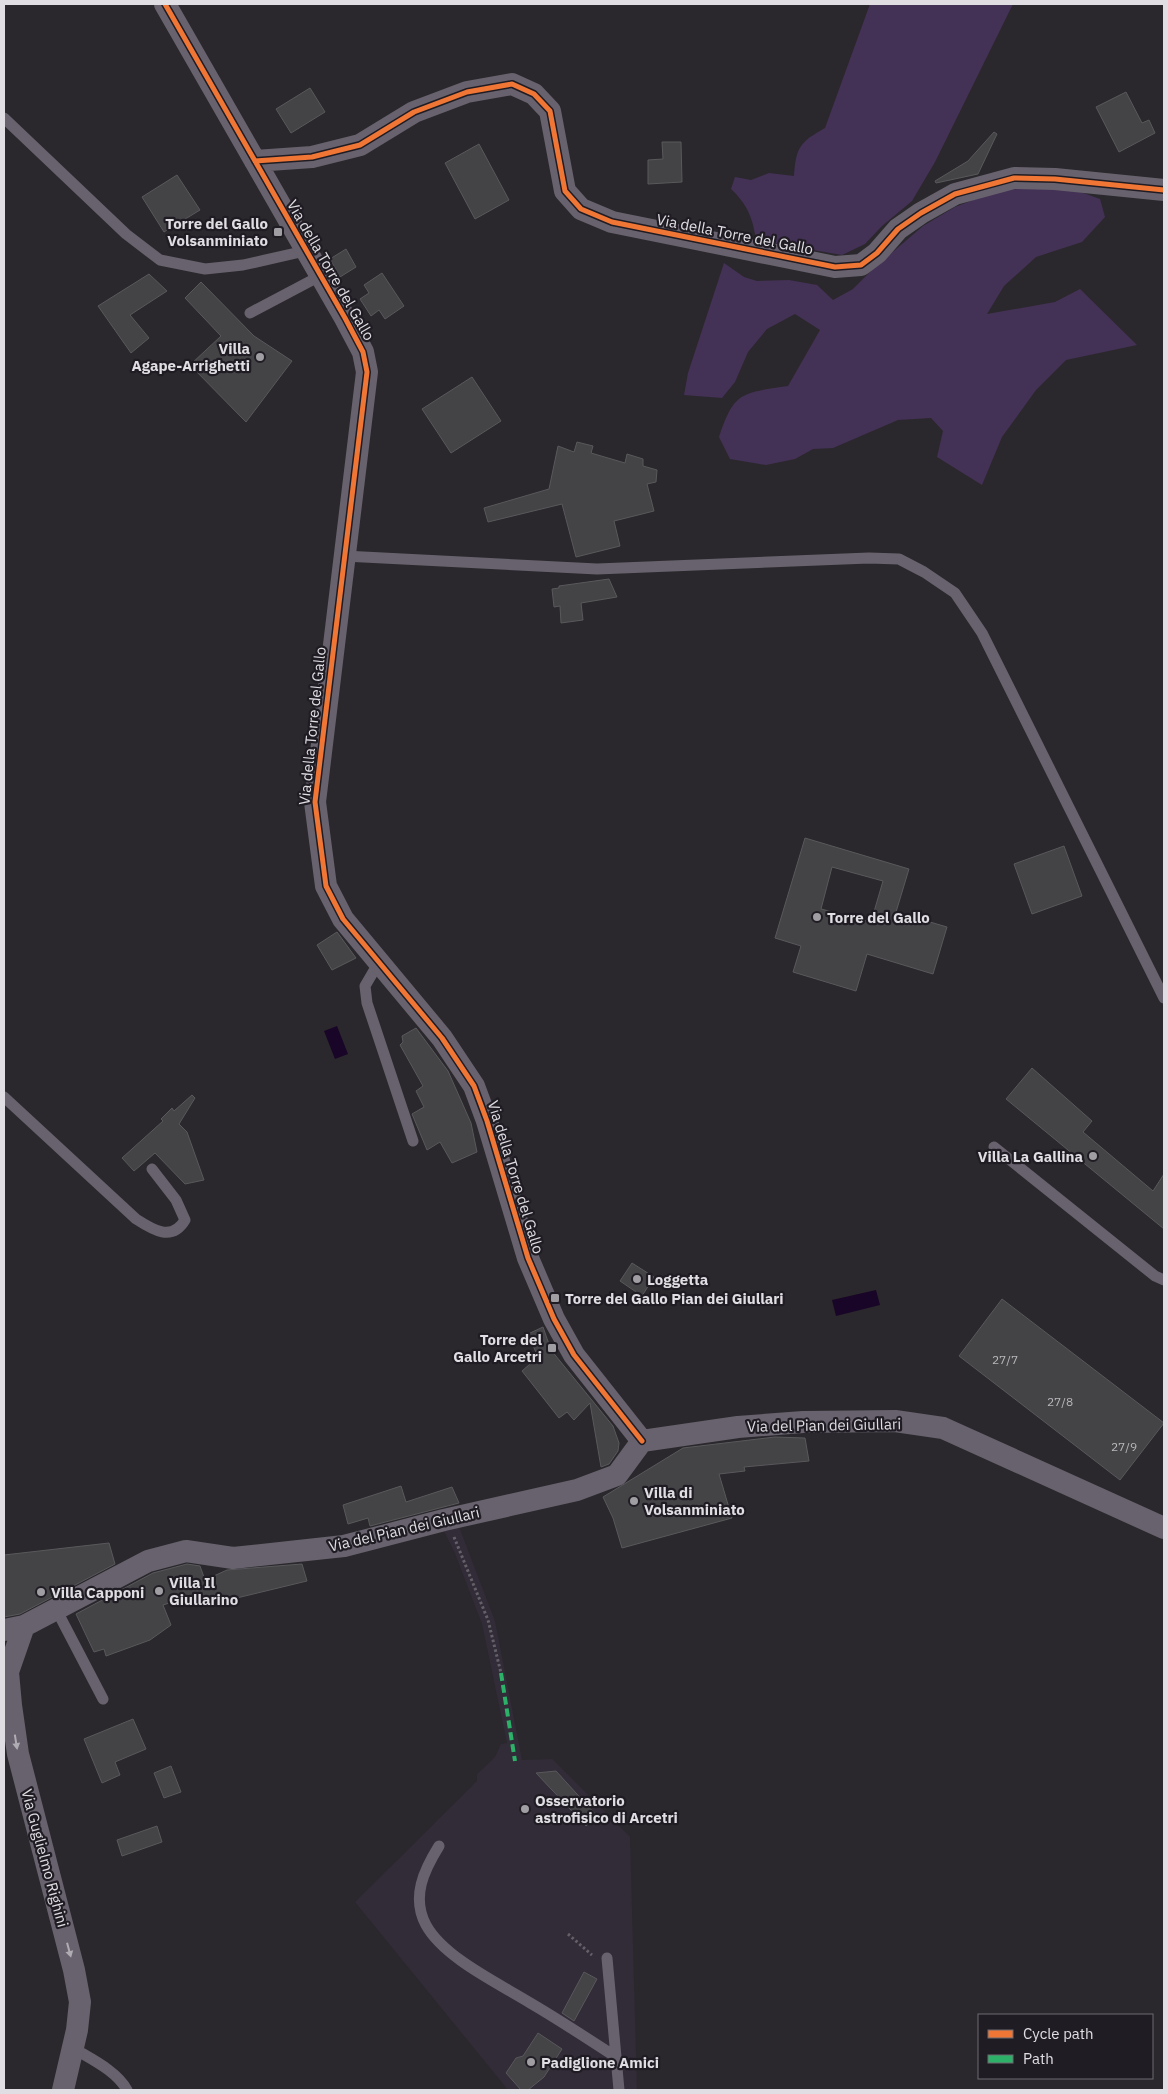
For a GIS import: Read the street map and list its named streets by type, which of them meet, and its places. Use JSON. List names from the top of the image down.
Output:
{
  "streets": {
    "street": ["Via della Torre del Gallo", "Via del Pian dei Giullari", "Via Guglielmo Righini"]
  },
  "crossings": [
    ["Via della Torre del Gallo", "Via del Pian dei Giullari"],
    ["Via del Pian dei Giullari", "Via Guglielmo Righini"]
  ],
  "one_way": ["Via Guglielmo Righini"],
  "places": {
    "transit": ["Torre del Gallo Volsanminiato", "Torre del Gallo Pian dei Giullari", "Torre del Gallo Arcetri"],
    "other": [
      "Villa Agape-Arrighetti",
      "Torre del Gallo",
      "Villa La Gallina",
      "Loggetta",
      "Villa di Volsanminiato",
      "Villa Il Giullarino",
      "Villa Capponi",
      "Osservatorio astrofisico di Arcetri",
      "Padiglione Amici"
    ]
  },
  "house_numbers": ["27/7", "27/8", "27/9"],
  "legend": ["Cycle path", "Path"]
}
